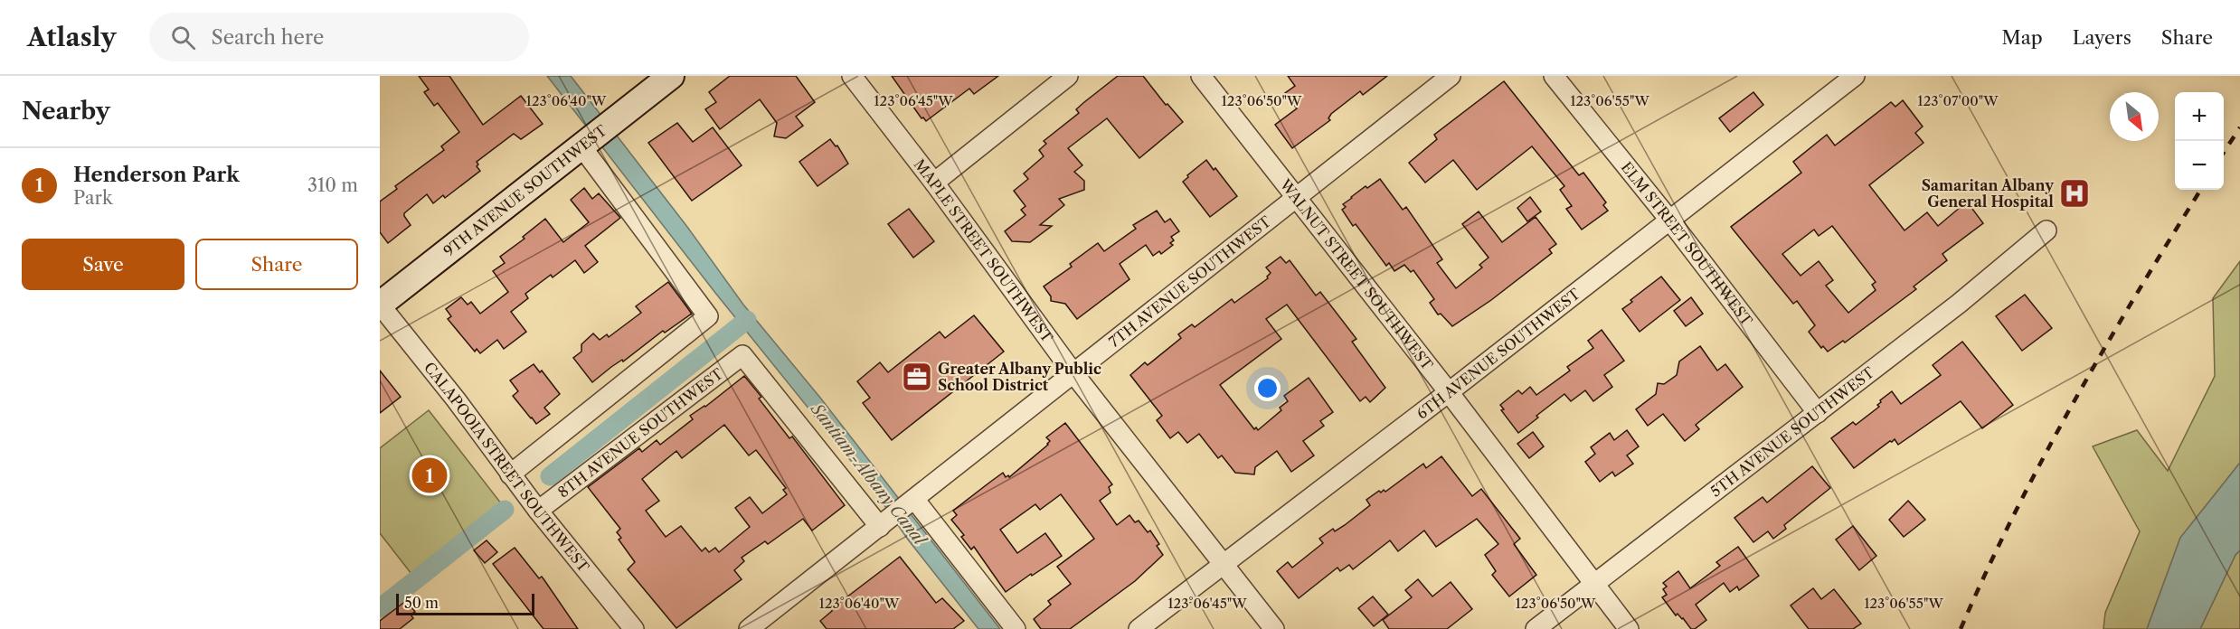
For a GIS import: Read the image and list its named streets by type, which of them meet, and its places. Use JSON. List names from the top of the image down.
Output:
{
  "streets": {
    "street": [
      "9TH AVENUE SOUTHWEST",
      "ELM STREET SOUTHWEST",
      "MAPLE STREET SOUTHWEST",
      "WALNUT STREET SOUTHWEST",
      "7TH AVENUE SOUTHWEST",
      "6TH AVENUE SOUTHWEST",
      "5TH AVENUE SOUTHWEST",
      "8TH AVENUE SOUTHWEST",
      "CALAPOOIA STREET SOUTHWEST"
    ]
  },
  "crossings": [
    ["9TH AVENUE SOUTHWEST", "CALAPOOIA STREET SOUTHWEST"],
    ["ELM STREET SOUTHWEST", "6TH AVENUE SOUTHWEST"],
    ["ELM STREET SOUTHWEST", "5TH AVENUE SOUTHWEST"],
    ["MAPLE STREET SOUTHWEST", "7TH AVENUE SOUTHWEST"],
    ["MAPLE STREET SOUTHWEST", "6TH AVENUE SOUTHWEST"],
    ["WALNUT STREET SOUTHWEST", "7TH AVENUE SOUTHWEST"],
    ["WALNUT STREET SOUTHWEST", "6TH AVENUE SOUTHWEST"],
    ["WALNUT STREET SOUTHWEST", "5TH AVENUE SOUTHWEST"],
    ["7TH AVENUE SOUTHWEST", "8TH AVENUE SOUTHWEST"],
    ["8TH AVENUE SOUTHWEST", "CALAPOOIA STREET SOUTHWEST"]
  ],
  "water": ["Santiam-Albany Canal"],
  "places": {
    "hospital": ["Samaritan Albany General Hospital"],
    "office": ["Greater Albany Public School District"]
  },
  "scale_bar": "50 m",
  "north": "bottom right",
  "page": {
    "header": "Atlasly",
    "search": "Search here",
    "nav": ["Map", "Layers", "Share"],
    "heading": "Nearby",
    "map_buttons": ["+", "−"],
    "list": [
      {
        "mark": "1",
        "name": "Henderson Park",
        "note": "Park",
        "value": "310 m"
      }
    ],
    "buttons": ["Save", "Share"],
    "pins": "1",
    "scale": "50 m"
  },
  "coordinates": [
    "123°06'40\"W",
    "123°06'45\"W",
    "123°06'50\"W",
    "123°06'55\"W",
    "123°07'00\"W"
  ]
}
